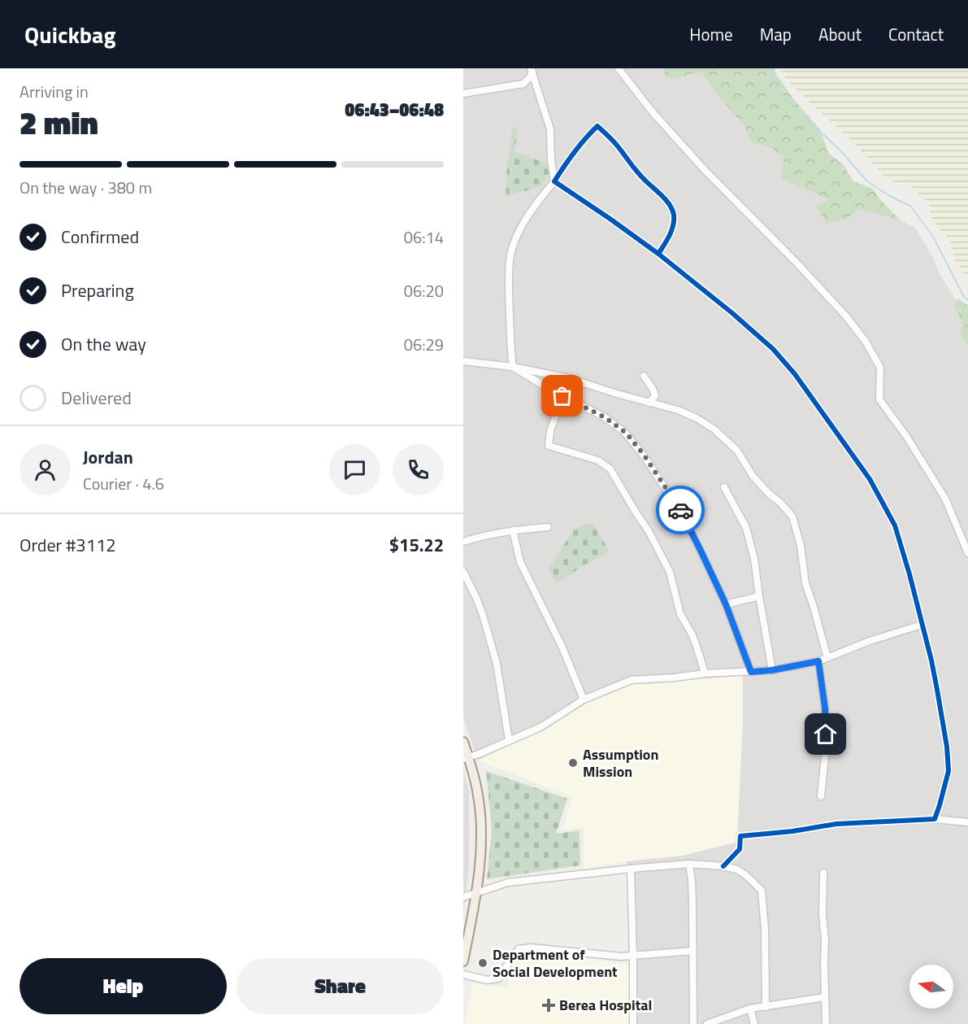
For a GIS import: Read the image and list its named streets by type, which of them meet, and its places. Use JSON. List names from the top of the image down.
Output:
{
  "places": {
    "other": ["Assumption Mission", "Department of Social Development"],
    "health": ["Berea Hospital"]
  },
  "north": "left",
  "page": {
    "header": "Quickbag",
    "nav": [
      "Home",
      "Map",
      "About",
      "Contact"
    ],
    "heading": ["2 min", "Arriving in", "06:43–06:48"],
    "panel": [
      "Jordan",
      "Courier · 4.6",
      "Order #3112",
      "$15.22"
    ],
    "bar": "On the way · 380 m",
    "list": [
      ["Confirmed", "06:14"],
      ["Preparing", "06:20"],
      ["On the way", "06:29"],
      "Delivered"
    ],
    "buttons": ["Help", "Share"]
  }
}
